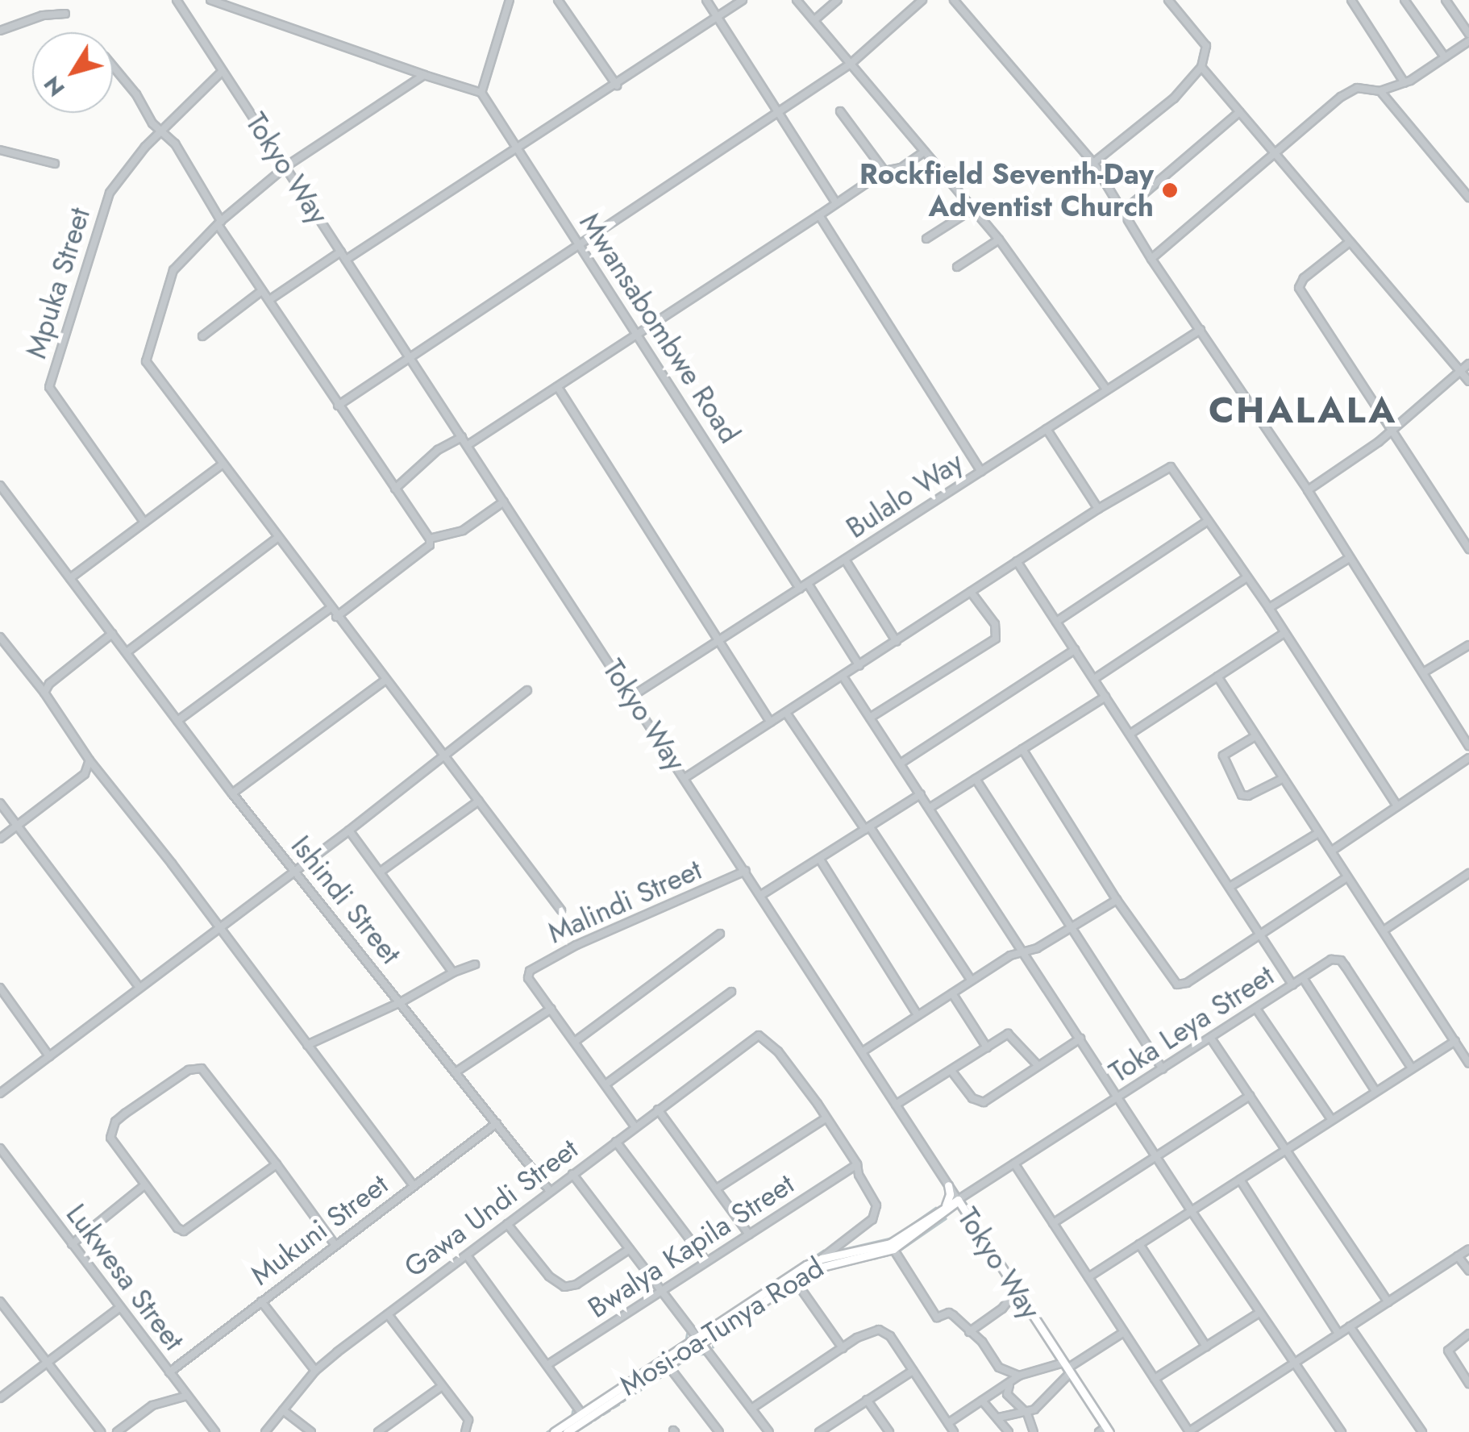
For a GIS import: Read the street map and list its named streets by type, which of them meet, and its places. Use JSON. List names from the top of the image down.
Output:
{
  "streets": {
    "main road": ["Tokyo Way", "Mosi-oa-Tunya Road"],
    "street": [
      "Mpuka Street",
      "Mwansabombwe Road",
      "Bulalo Way",
      "Ishindi Street",
      "Malindi Street",
      "Toka Leya Street",
      "Gawa Undi Street",
      "Mukuni Street",
      "Bwalya Kapila Street",
      "Lukwesa Street"
    ]
  },
  "crossings": [
    ["Tokyo Way", "Mpuka Street"],
    ["Tokyo Way", "Bulalo Way"],
    ["Tokyo Way", "Malindi Street"],
    ["Tokyo Way", "Toka Leya Street"],
    ["Tokyo Way", "Mosi-oa-Tunya Road"],
    ["Mwansabombwe Road", "Bulalo Way"],
    ["Ishindi Street", "Gawa Undi Street"],
    ["Ishindi Street", "Mukuni Street"],
    ["Toka Leya Street", "Mosi-oa-Tunya Road"],
    ["Mukuni Street", "Lukwesa Street"]
  ],
  "districts": ["CHALALA"],
  "places": ["Rockfield Seventh-Day Adventist Church"],
  "north": "bottom left"
}
